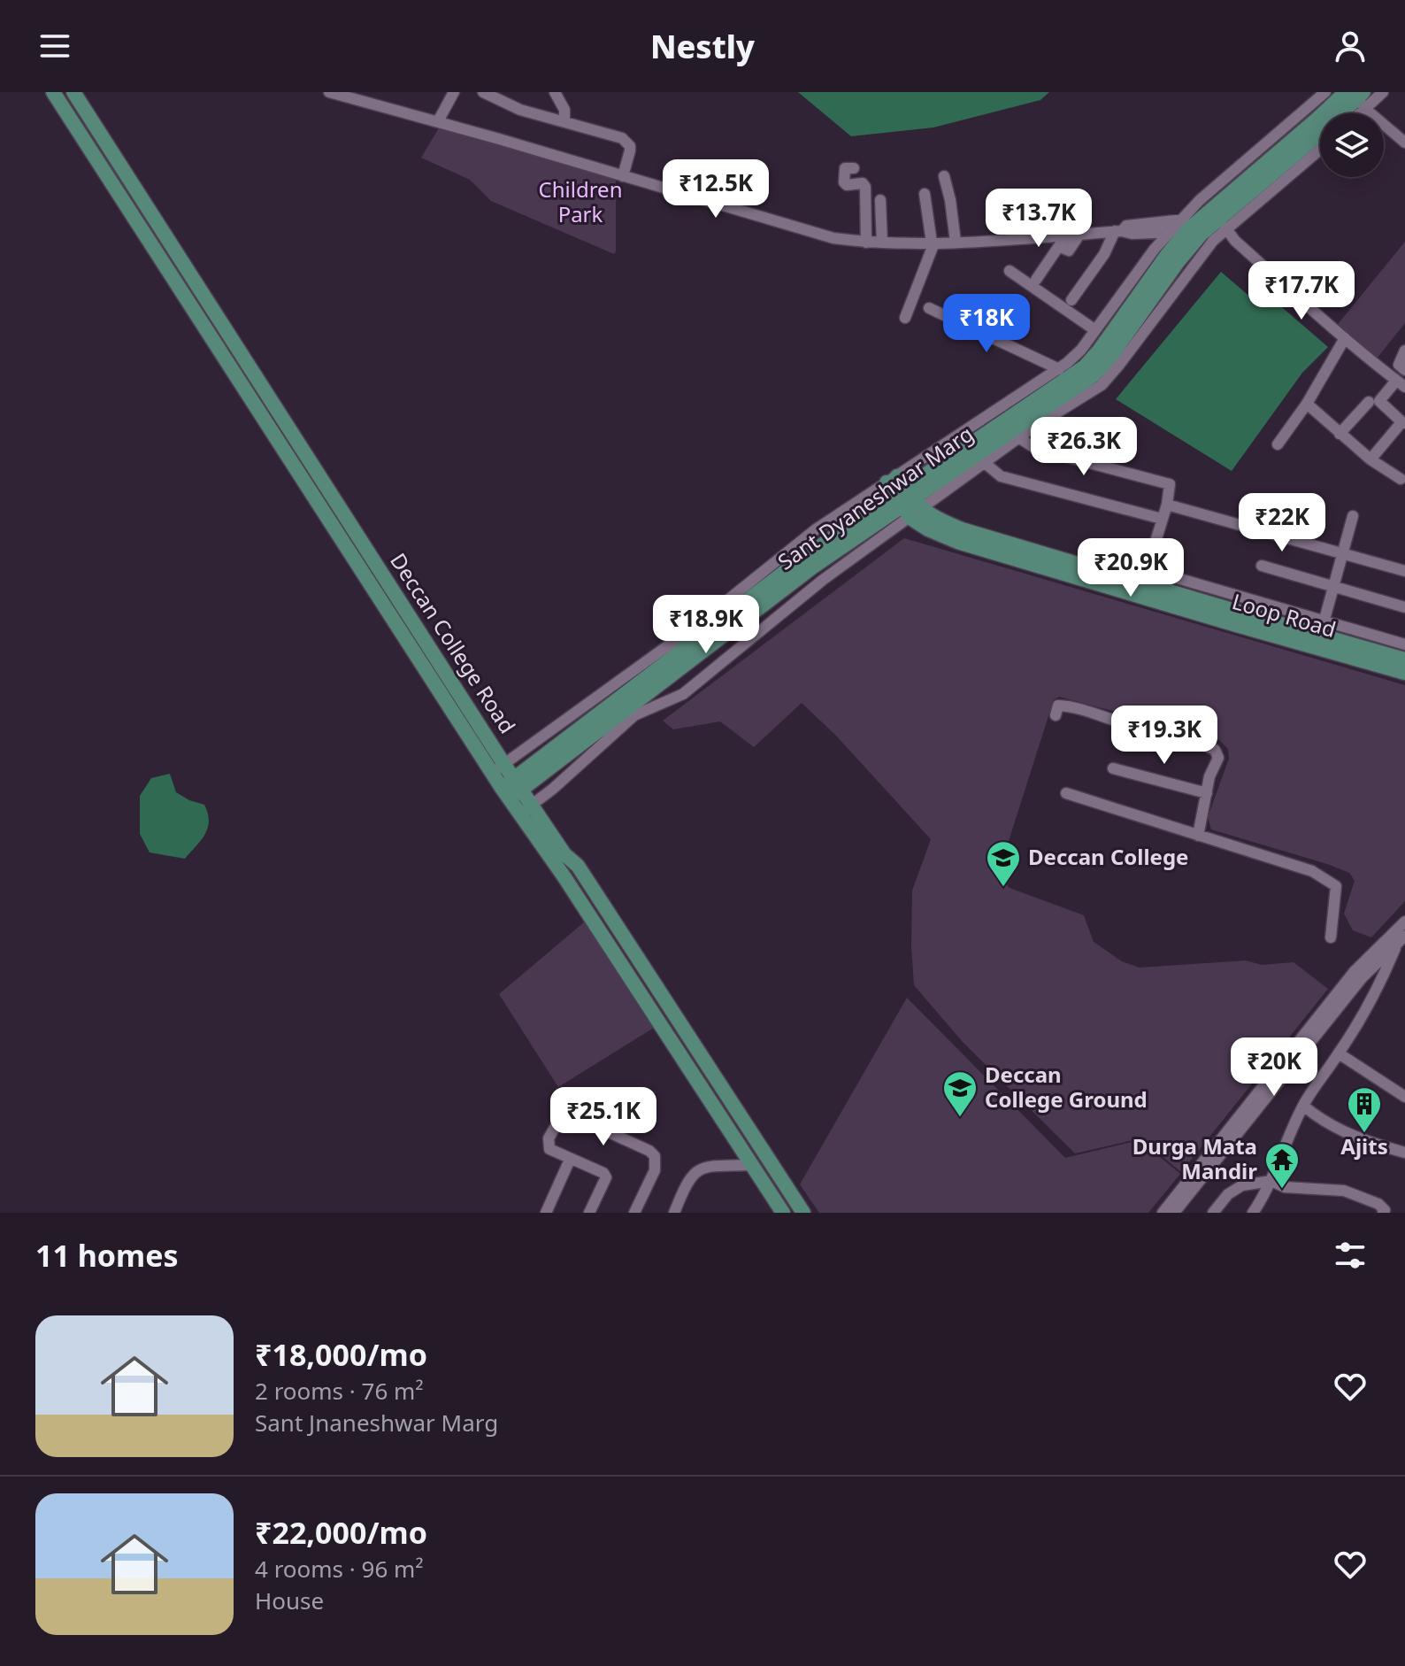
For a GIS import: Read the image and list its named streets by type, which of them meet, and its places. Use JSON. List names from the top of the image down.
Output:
{
  "streets": {
    "main road": ["Sant Dyaneshwar Marg", "Loop Road", "Deccan College Road"]
  },
  "crossings": [
    ["Sant Dyaneshwar Marg", "Loop Road"],
    ["Sant Dyaneshwar Marg", "Deccan College Road"]
  ],
  "parks": ["Children Park"],
  "places": {
    "school or university": ["Deccan College", "Deccan College Ground"],
    "building": ["Ajits"],
    "temple": ["Durga Mata Mandir"]
  },
  "page": {
    "header": "Nestly",
    "price": [
      "₹12.5K",
      "₹13.7K",
      "₹17.7K",
      "₹18K",
      "₹26.3K",
      "₹22K",
      "₹20.9K",
      "₹18.9K",
      "₹19.3K",
      "₹20K",
      "₹25.1K"
    ],
    "heading": "11 homes",
    "list": [
      {
        "name": "₹18,000/mo",
        "note": "2 rooms · 76 m² · Sant Jnaneshwar Marg"
      },
      {
        "name": "₹22,000/mo",
        "note": "4 rooms · 96 m² · House"
      }
    ]
  }
}
